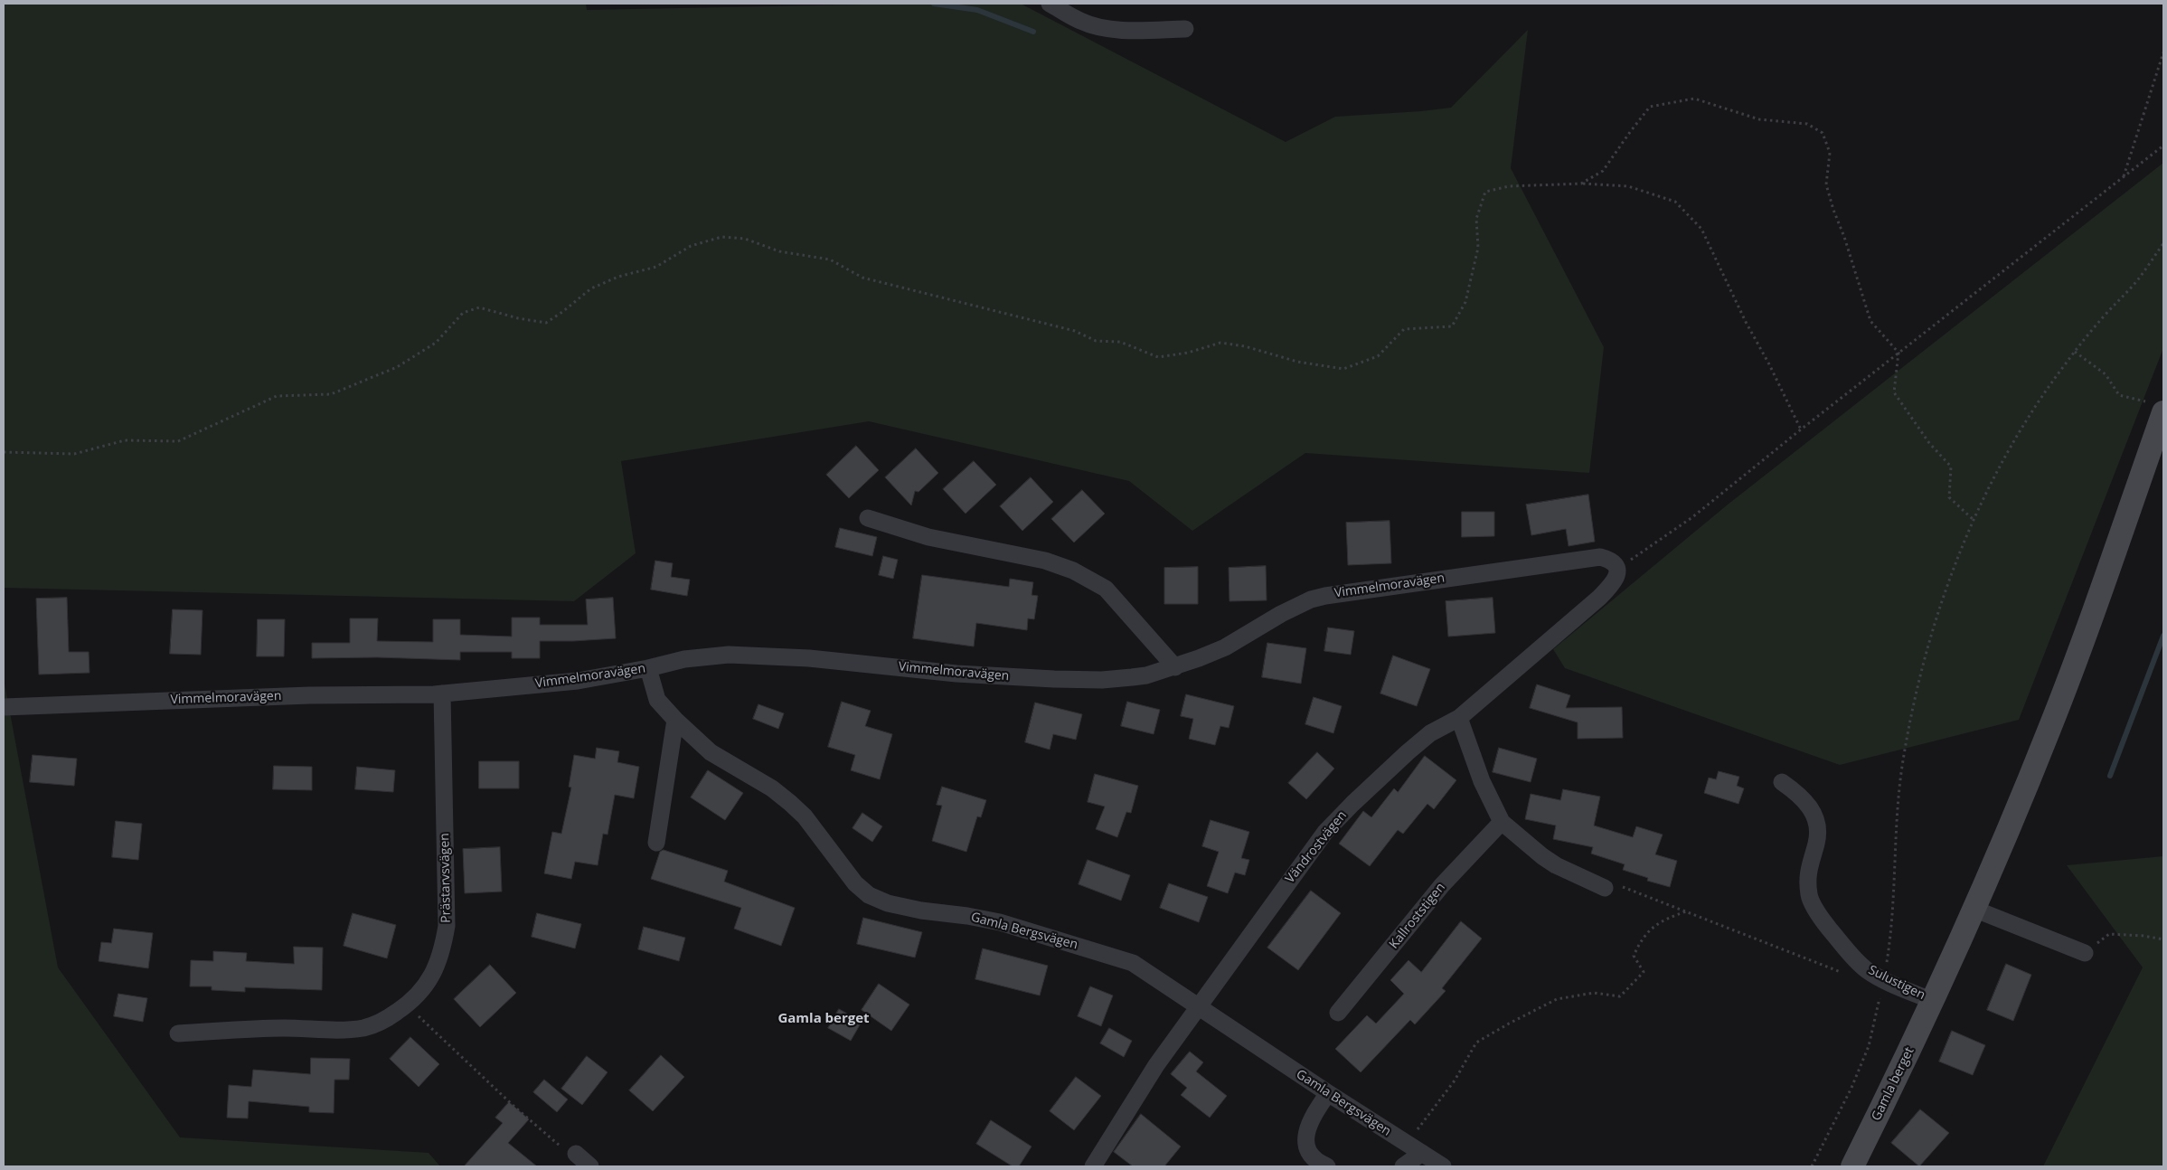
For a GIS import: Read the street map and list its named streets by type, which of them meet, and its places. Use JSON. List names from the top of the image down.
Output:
{
  "streets": {
    "main road": ["Gamla berget"],
    "street": [
      "Vimmelmoravägen",
      "Vändrostvägen",
      "Prästarvsvägen",
      "Kallroststigen",
      "Gamla Bergsvägen",
      "Sulustigen"
    ]
  },
  "crossings": [
    ["Vimmelmoravägen", "Vändrostvägen"],
    ["Vimmelmoravägen", "Prästarvsvägen"],
    ["Vimmelmoravägen", "Gamla Bergsvägen"],
    ["Vändrostvägen", "Gamla Bergsvägen"],
    ["Sulustigen", "Gamla berget"]
  ],
  "districts": ["Gamla berget"]
}
